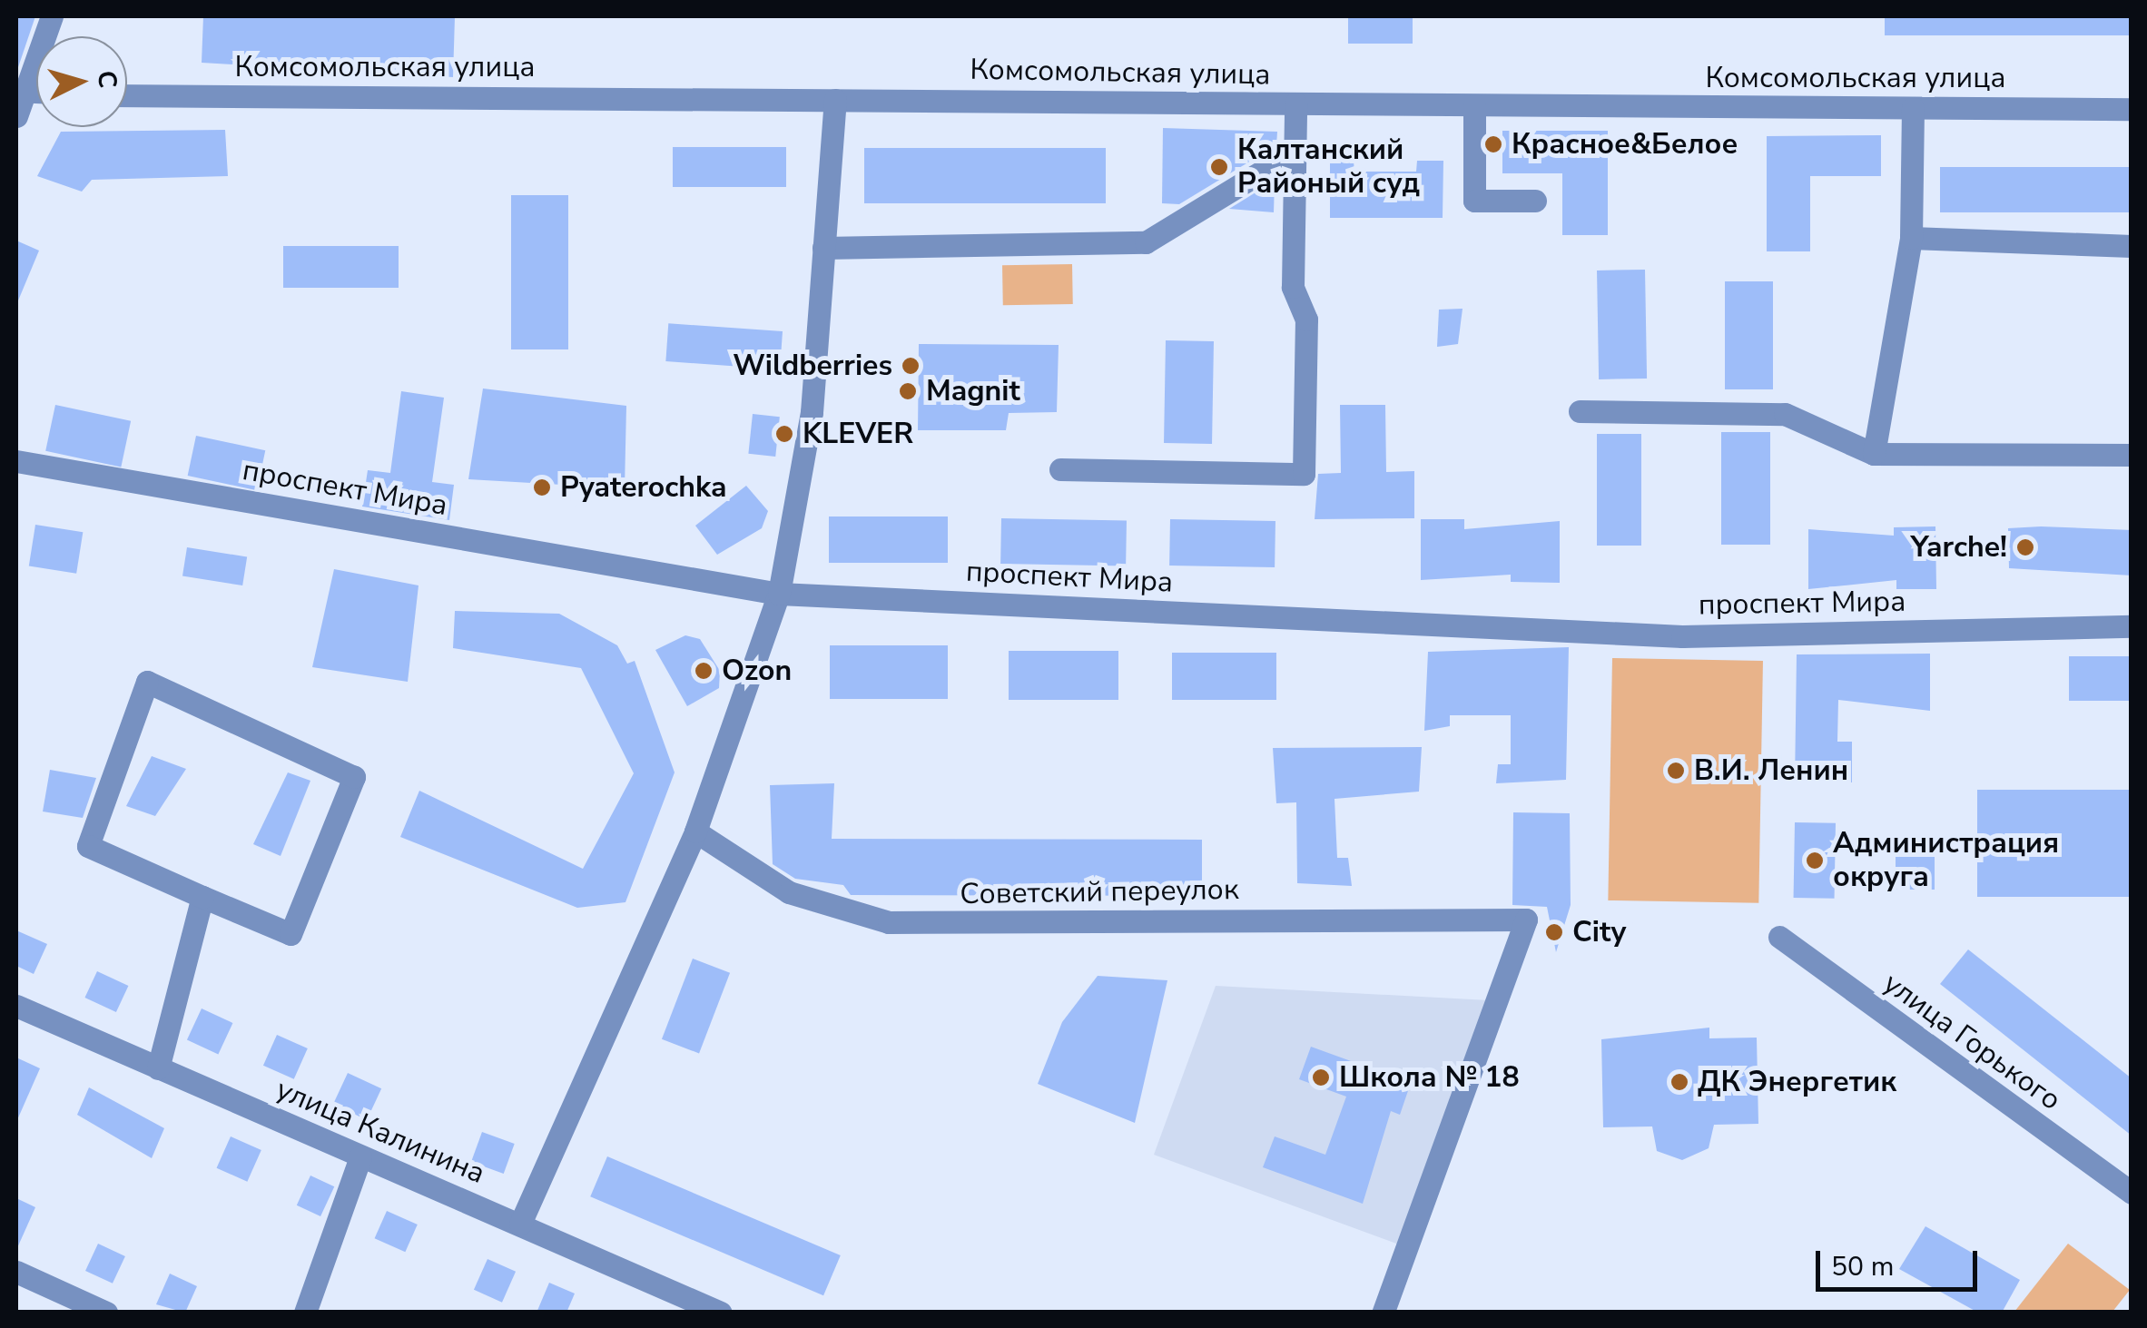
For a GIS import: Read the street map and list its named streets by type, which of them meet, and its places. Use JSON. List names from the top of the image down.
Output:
{
  "streets": {
    "street": [
      "Комсомольская улица",
      "проспект Мира",
      "Советский переулок",
      "улица Горького",
      "улица Калинина"
    ]
  },
  "places": [
    "Красное&Белое",
    "Калтанский Районый суд",
    "Wildberries",
    "Magnit",
    "KLEVER",
    "Pyaterochka",
    "Yarche!",
    "Ozon",
    "В.И. Ленин",
    "Администрация округа",
    "City",
    "Школа № 18",
    "ДК Энергетик"
  ],
  "scale_bar": "50 m",
  "north": "right"
}
